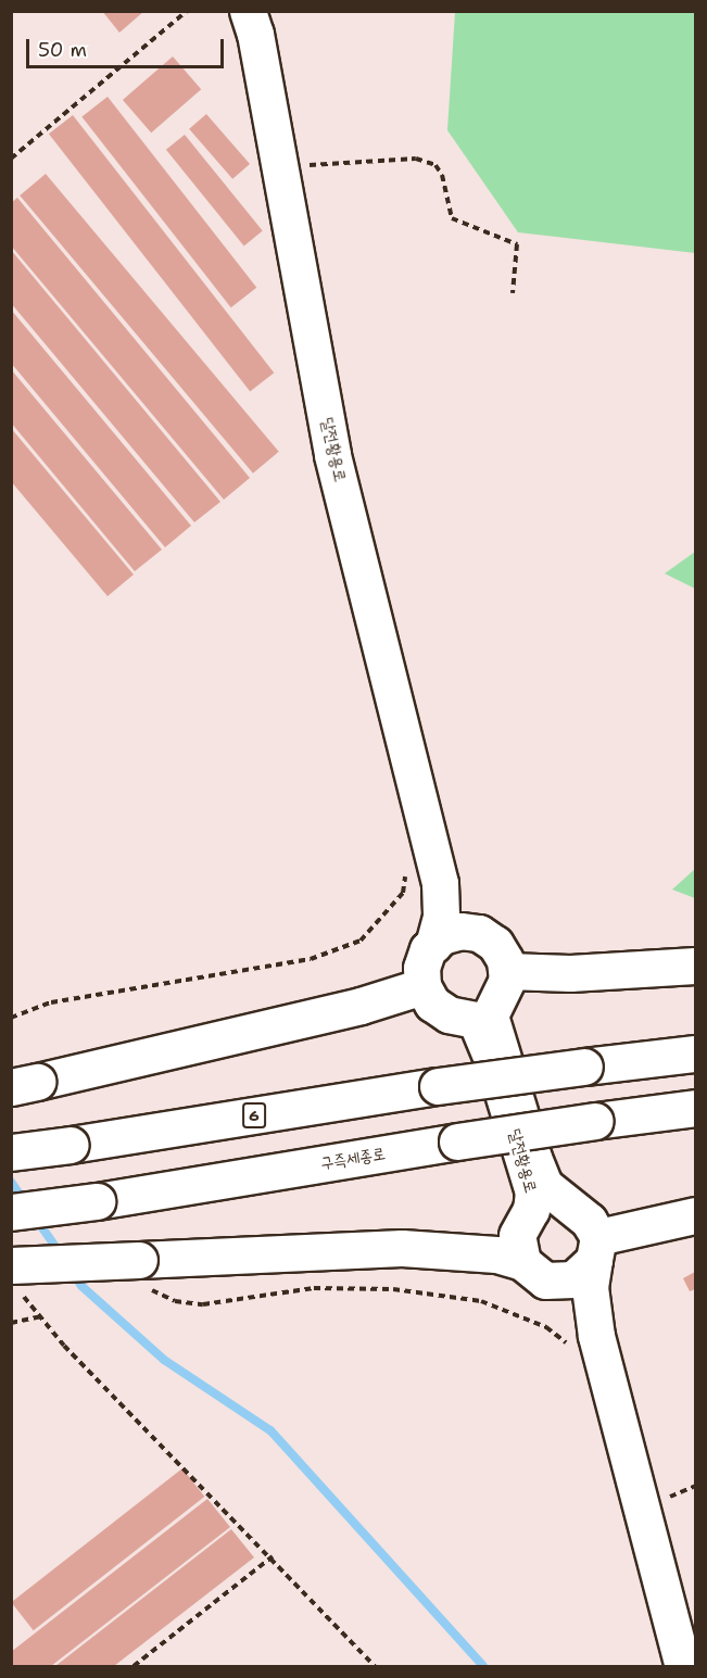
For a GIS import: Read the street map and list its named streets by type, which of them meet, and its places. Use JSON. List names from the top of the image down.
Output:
{
  "streets": {
    "main road": ["달전황용로", "6", "구즉세종로"]
  },
  "scale_bar": "50 m"
}
